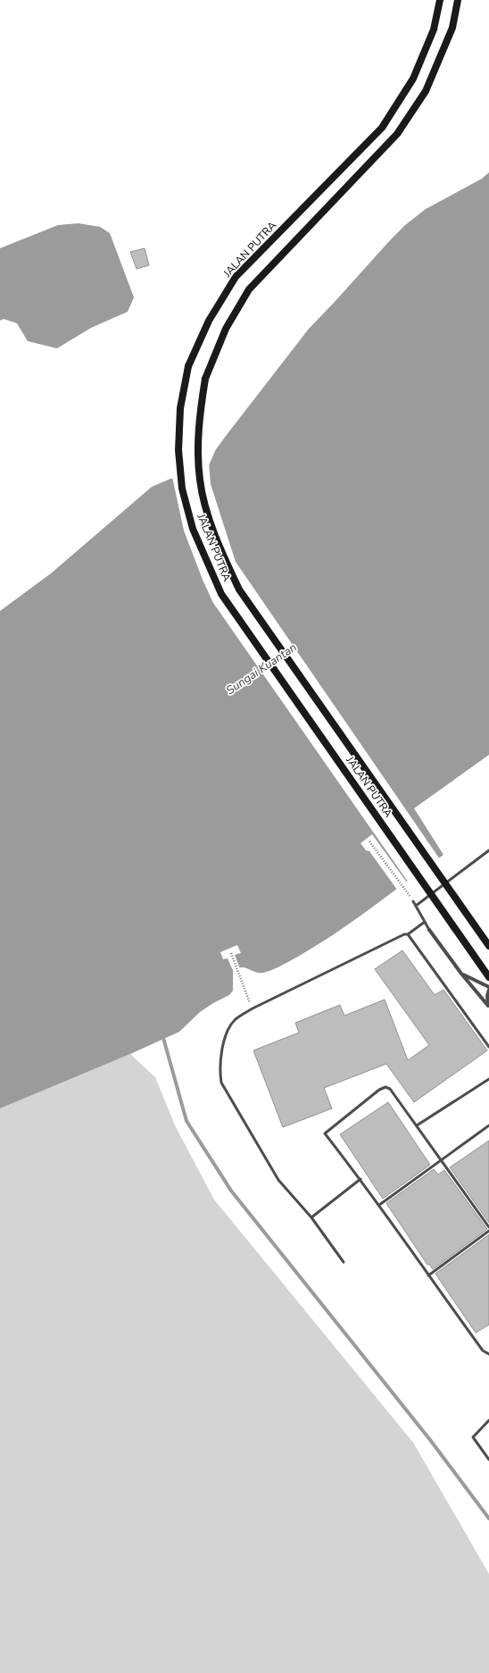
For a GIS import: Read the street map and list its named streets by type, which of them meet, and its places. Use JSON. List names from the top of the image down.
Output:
{
  "streets": {
    "main road": ["JALAN PUTRA"]
  },
  "water": ["Sungai Kuantan"]
}
